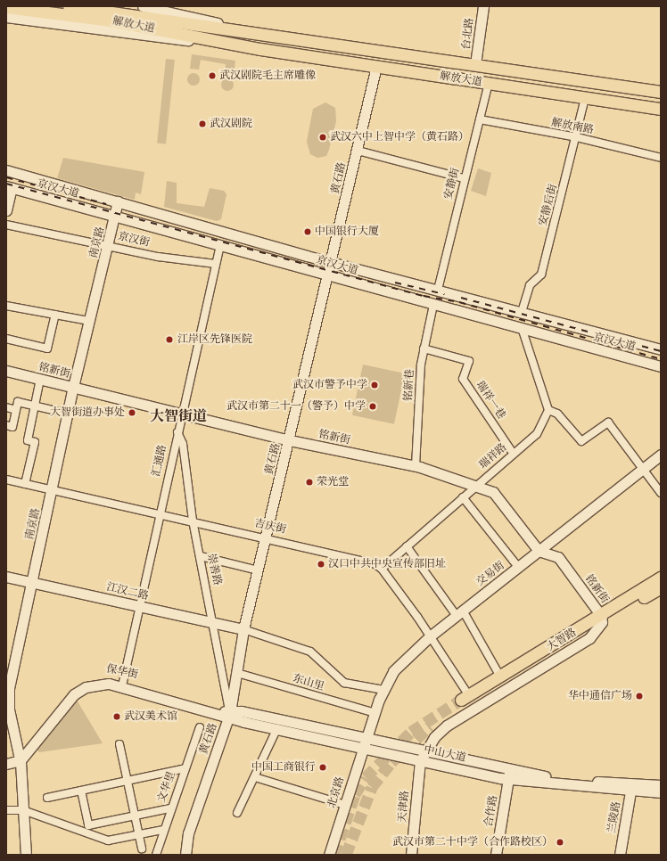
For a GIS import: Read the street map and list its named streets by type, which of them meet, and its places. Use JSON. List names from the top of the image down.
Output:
{
  "streets": {
    "main road": ["解放大道", "大智路"],
    "street": [
      "台北路",
      "解放南路",
      "黄石路",
      "安静街",
      "京汉大道",
      "安静后街",
      "京汉街",
      "南京路",
      "铭新街",
      "铭新巷",
      "瑞祥一巷",
      "瑞祥路",
      "汇通路",
      "吉庆街",
      "崇善路",
      "交易街",
      "江汉二路",
      "保华街",
      "东山里",
      "中山大道",
      "文华里",
      "北京路",
      "天津路",
      "合作路",
      "兰陵路"
    ]
  },
  "crossings": [
    ["解放大道", "台北路"],
    ["解放大道", "黄石路"],
    ["解放大道", "安静街"],
    ["解放大道", "安静后街"],
    ["解放南路", "安静街"],
    ["解放南路", "安静后街"],
    ["黄石路", "京汉大道"],
    ["黄石路", "铭新街"],
    ["黄石路", "吉庆街"],
    ["黄石路", "崇善路"],
    ["黄石路", "江汉二路"],
    ["黄石路", "保华街"],
    ["黄石路", "东山里"],
    ["黄石路", "中山大道"],
    ["安静街", "京汉大道"],
    ["京汉大道", "安静后街"],
    ["京汉大道", "南京路"],
    ["京汉大道", "铭新巷"],
    ["京汉大道", "汇通路"],
    ["京汉街", "南京路"],
    ["京汉街", "汇通路"],
    ["南京路", "铭新街"],
    ["南京路", "吉庆街"],
    ["南京路", "江汉二路"],
    ["南京路", "保华街"],
    ["铭新街", "铭新巷"],
    ["铭新街", "瑞祥路"],
    ["铭新街", "汇通路"],
    ["铭新街", "交易街"],
    ["铭新街", "大智路"],
    ["铭新巷", "瑞祥一巷"],
    ["瑞祥一巷", "瑞祥路"],
    ["瑞祥路", "吉庆街"],
    ["汇通路", "吉庆街"],
    ["汇通路", "崇善路"],
    ["汇通路", "江汉二路"],
    ["汇通路", "保华街"],
    ["吉庆街", "崇善路"],
    ["吉庆街", "交易街"],
    ["吉庆街", "大智路"],
    ["崇善路", "江汉二路"],
    ["崇善路", "保华街"],
    ["崇善路", "中山大道"],
    ["交易街", "东山里"],
    ["交易街", "中山大道"],
    ["交易街", "北京路"],
    ["大智路", "中山大道"],
    ["大智路", "天津路"],
    ["保华街", "中山大道"],
    ["中山大道", "北京路"],
    ["中山大道", "天津路"],
    ["中山大道", "合作路"],
    ["中山大道", "兰陵路"]
  ],
  "districts": ["大智街道"],
  "places": [
    "武汉剧院毛主席雕像",
    "武汉剧院",
    "武汉六中上智中学（黄石路）",
    "中国银行大厦",
    "江岸区先锋医院",
    "武汉市警予中学",
    "武汉市第二十一（警予）中学",
    "大智街道办事处",
    "荣光堂",
    "汉口中共中央宣传部旧址",
    "华中通信广场",
    "武汉美术馆",
    "中国工商银行",
    "武汉市第二十中学（合作路校区）"
  ]
}
